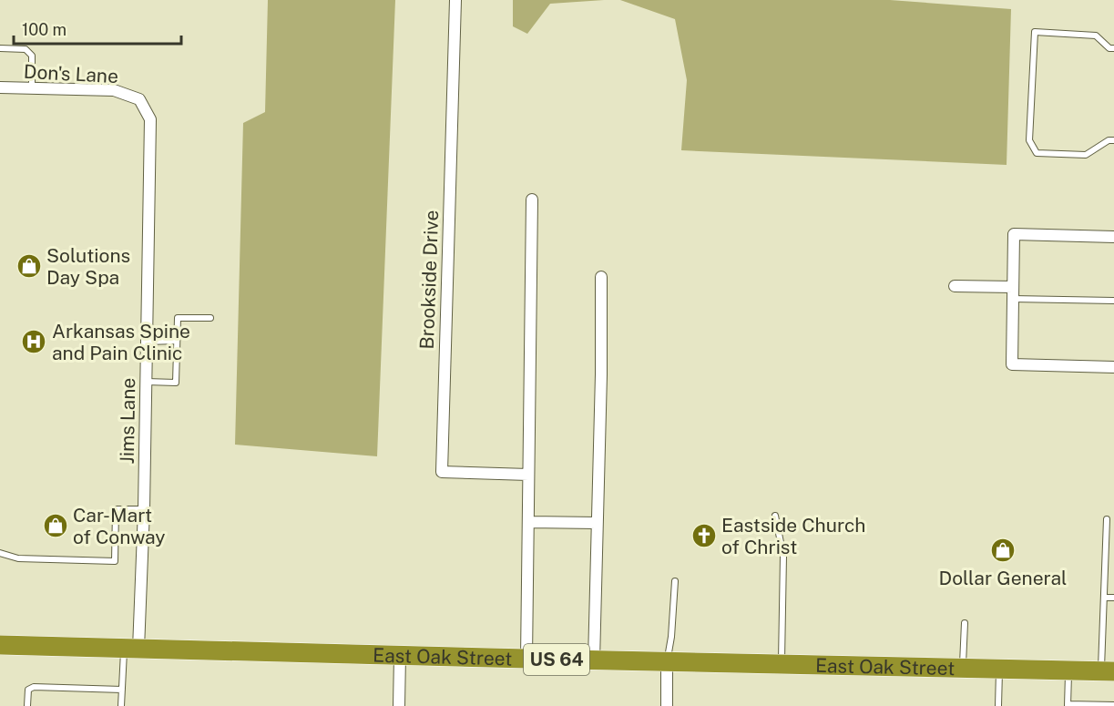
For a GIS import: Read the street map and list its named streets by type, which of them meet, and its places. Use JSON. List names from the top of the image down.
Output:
{
  "streets": {
    "highway": ["East Oak Street", "US 64"],
    "street": ["Don's Lane", "Brookside Drive", "Jims Lane"]
  },
  "crossings": [
    ["Don's Lane", "Jims Lane"],
    ["Jims Lane", "East Oak Street"]
  ],
  "places": {
    "shop": ["Solutions Day Spa", "Car-Mart of Conway", "Dollar General"],
    "hospital": ["Arkansas Spine and Pain Clinic"],
    "church": ["Eastside Church of Christ"]
  },
  "scale_bar": "100 m"
}
